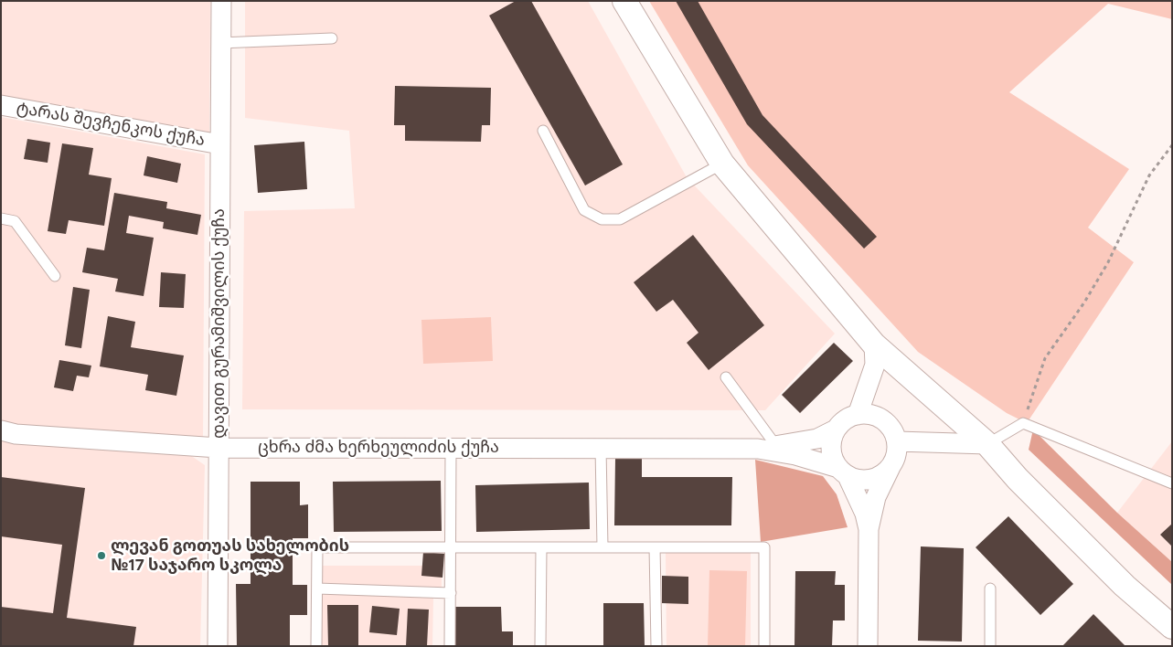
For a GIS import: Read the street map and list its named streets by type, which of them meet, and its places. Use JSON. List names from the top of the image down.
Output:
{
  "streets": {
    "street": ["ტარას შევჩენკოს ქუჩა", "დავით გურამიშვილის ქუჩა", "ცხრა ძმა ხერხეულიძის ქუჩა"]
  },
  "crossings": [
    ["ტარას შევჩენკოს ქუჩა", "დავით გურამიშვილის ქუჩა"],
    ["დავით გურამიშვილის ქუჩა", "ცხრა ძმა ხერხეულიძის ქუჩა"]
  ],
  "places": ["ლევან გოთუას სახელობის №17 საჯარო სკოლა"]
}
